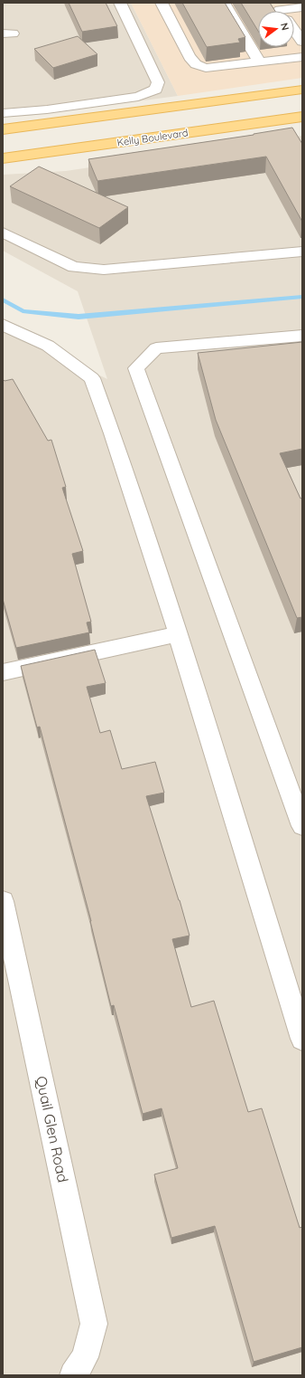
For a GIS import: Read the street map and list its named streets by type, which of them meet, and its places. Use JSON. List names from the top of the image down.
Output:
{
  "streets": {
    "main road": ["Kelly Boulevard"],
    "street": ["Quail Glen Road"]
  },
  "north": "right"
}
